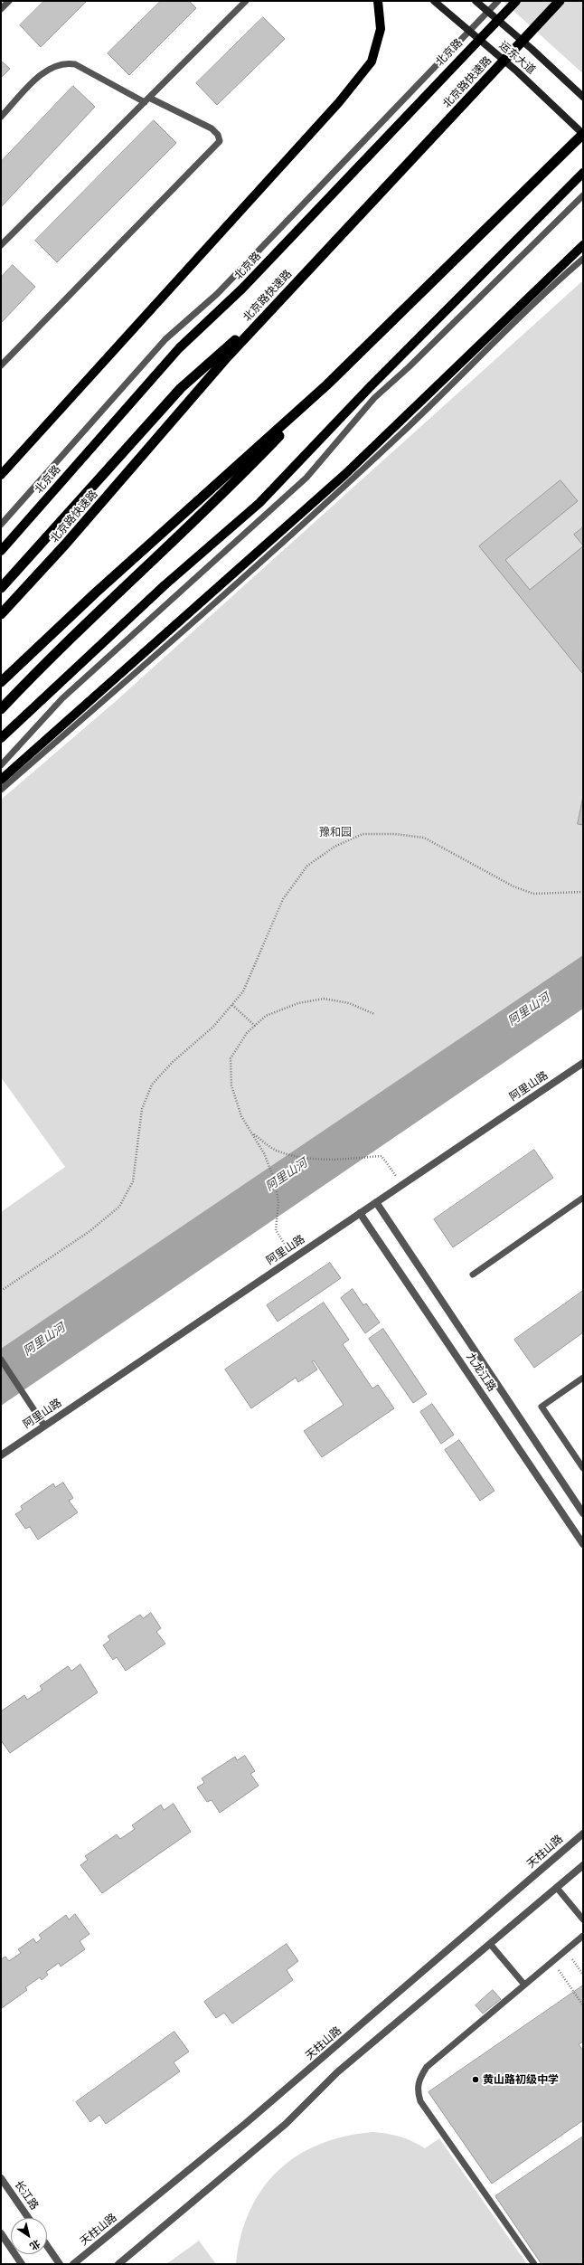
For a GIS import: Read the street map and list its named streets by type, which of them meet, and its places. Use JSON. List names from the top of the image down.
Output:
{
  "streets": {
    "highway": ["北京路快速路"],
    "main road": ["北京路", "运东大道"],
    "street": [
      "阿里山路",
      "九龙江路",
      "天柱山路",
      "长江路"
    ]
  },
  "crossings": [
    ["阿里山路", "九龙江路"]
  ],
  "water": ["阿里山河"],
  "parks": ["豫和园"],
  "places": ["黄山路初级中学"],
  "north": "bottom right"
}
